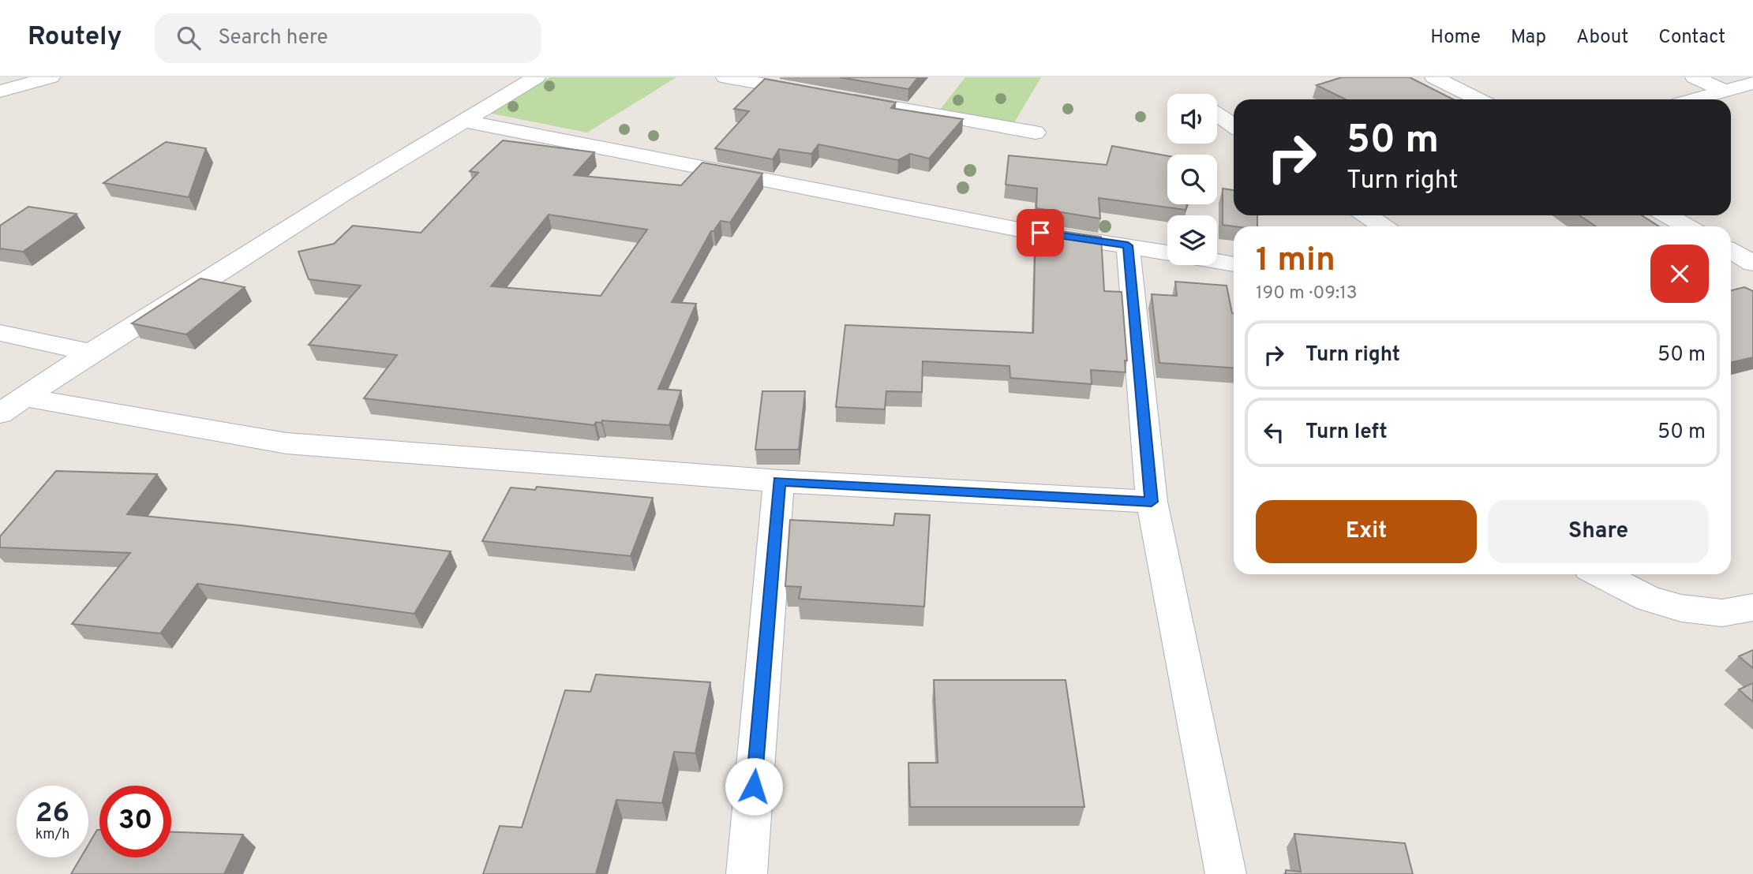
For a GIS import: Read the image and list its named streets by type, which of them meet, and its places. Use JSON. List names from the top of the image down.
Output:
{
  "page": {
    "header": "Routely",
    "search": "Search here",
    "nav": [
      "Home",
      "Map",
      "About",
      "Contact"
    ],
    "turn": ["50 m", "Turn right"],
    "heading": ["1 min", "190 m · 09:13"],
    "list": [
      {
        "name": "Turn right",
        "value": "50 m"
      },
      {
        "name": "Turn left",
        "value": "50 m"
      }
    ],
    "buttons": ["Exit", "Share"],
    "speed": "26 km/h",
    "limit": "30"
  }
}
